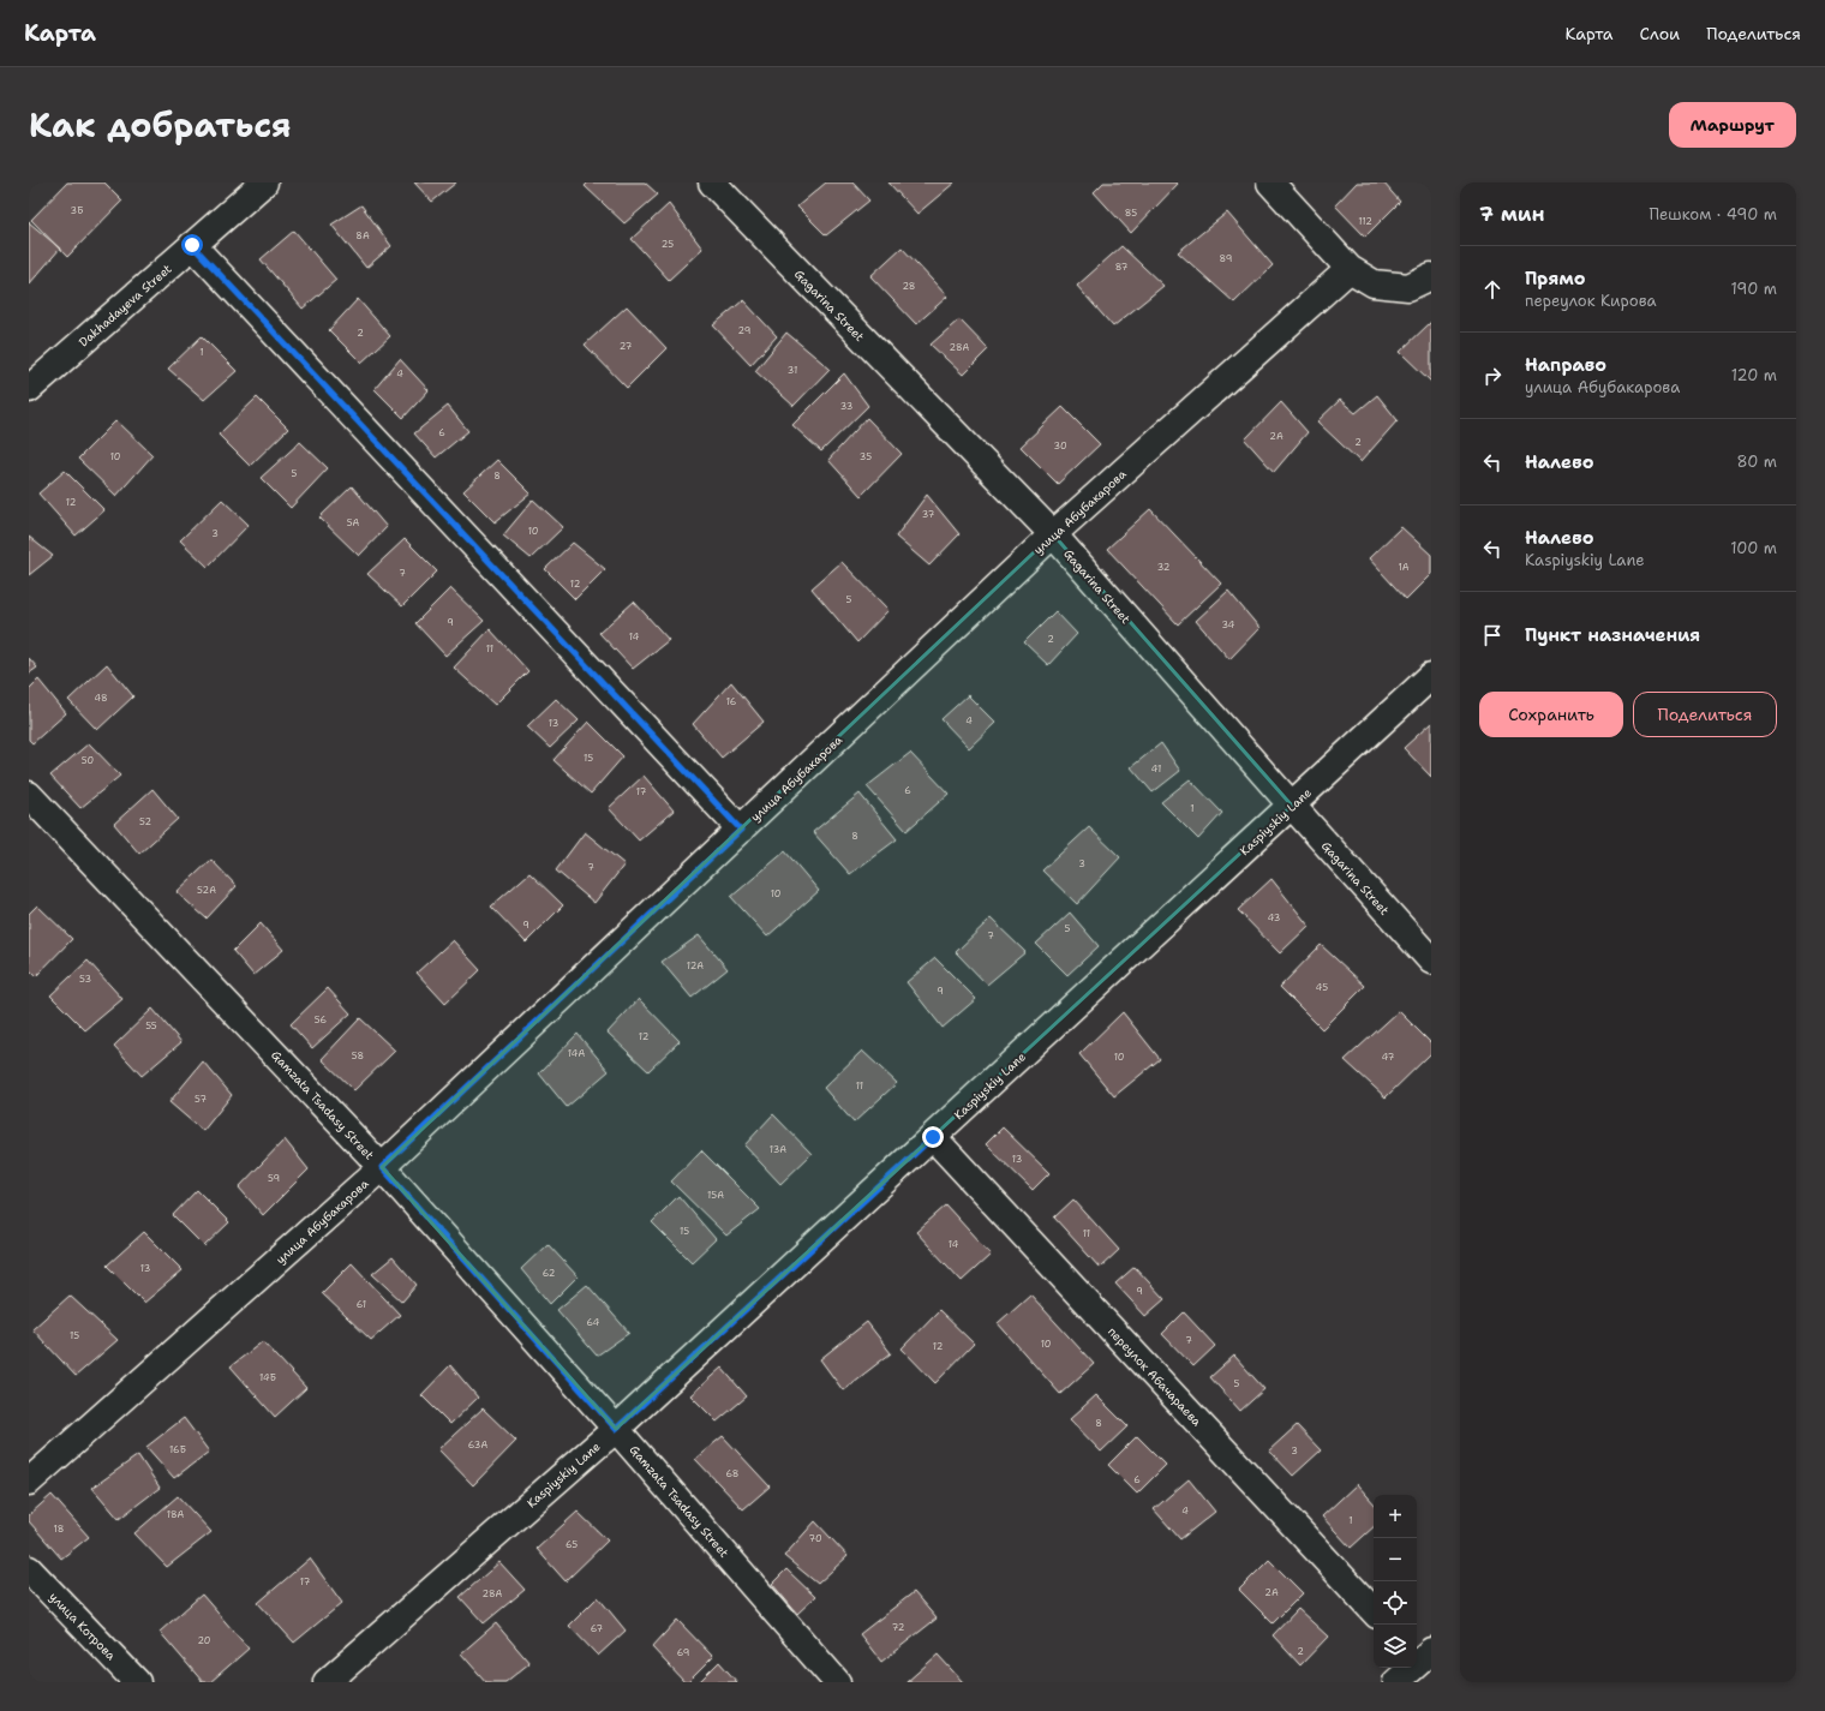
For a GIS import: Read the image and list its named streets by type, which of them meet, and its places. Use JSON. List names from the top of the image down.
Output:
{
  "streets": {
    "street": [
      "Dakhadayeva Street",
      "Gagarina Street",
      "улица Абубакарова",
      "Kaspiyskiy Lane",
      "Gamzata Tsadasy Street",
      "переулок Абачараева",
      "улица Котрова"
    ]
  },
  "crossings": [
    ["Gagarina Street", "улица Абубакарова"],
    ["Gagarina Street", "Kaspiyskiy Lane"],
    ["улица Абубакарова", "Gamzata Tsadasy Street"],
    ["Kaspiyskiy Lane", "Gamzata Tsadasy Street"],
    ["Kaspiyskiy Lane", "переулок Абачараева"]
  ],
  "house_numbers": [
    "3Б",
    "85",
    "112",
    "8А",
    "25",
    "89",
    "87",
    "28",
    "29",
    "2",
    "27",
    "28А",
    "1",
    "31",
    "4",
    "33",
    "6",
    "2А",
    "2",
    "30",
    "10",
    "35",
    "5",
    "8",
    "12",
    "37",
    "5А",
    "10",
    "3",
    "32",
    "1А",
    "7",
    "12",
    "5",
    "9",
    "34",
    "14",
    "2",
    "11",
    "48",
    "16",
    "4",
    "13",
    "15",
    "50",
    "41",
    "6",
    "17",
    "1",
    "52",
    "8",
    "3",
    "7",
    "52А",
    "10",
    "43",
    "9",
    "5",
    "7",
    "12А",
    "53",
    "45",
    "9",
    "56",
    "55",
    "12",
    "14А",
    "58",
    "10",
    "47",
    "11",
    "57",
    "13А",
    "13",
    "59",
    "15А",
    "15",
    "11",
    "14",
    "13",
    "62",
    "9",
    "61",
    "64",
    "15",
    "7",
    "10",
    "12",
    "14Б",
    "5",
    "8",
    "63А",
    "16Б",
    "3",
    "68",
    "6",
    "4",
    "18А",
    "1",
    "18",
    "70",
    "65",
    "17",
    "2А",
    "28А",
    "72",
    "67",
    "20",
    "2",
    "69"
  ],
  "page": {
    "header": "Карта",
    "nav": ["Карта", "Слои", "Поделиться"],
    "title": "Как добраться",
    "buttons": [
      "Маршрут",
      ["Сохранить", "Поделиться"]
    ],
    "heading": ["7 мин", "Пешком · 490 m"],
    "list": [
      ["Прямо", "переулок Кирова", "190 m"],
      ["Направо", "улица Абубакарова", "120 m"],
      ["Налево", "80 m"],
      ["Налево", "Kaspiyskiy Lane", "100 m"],
      "Пункт назначения"
    ],
    "map_buttons": ["+", "−"]
  }
}
